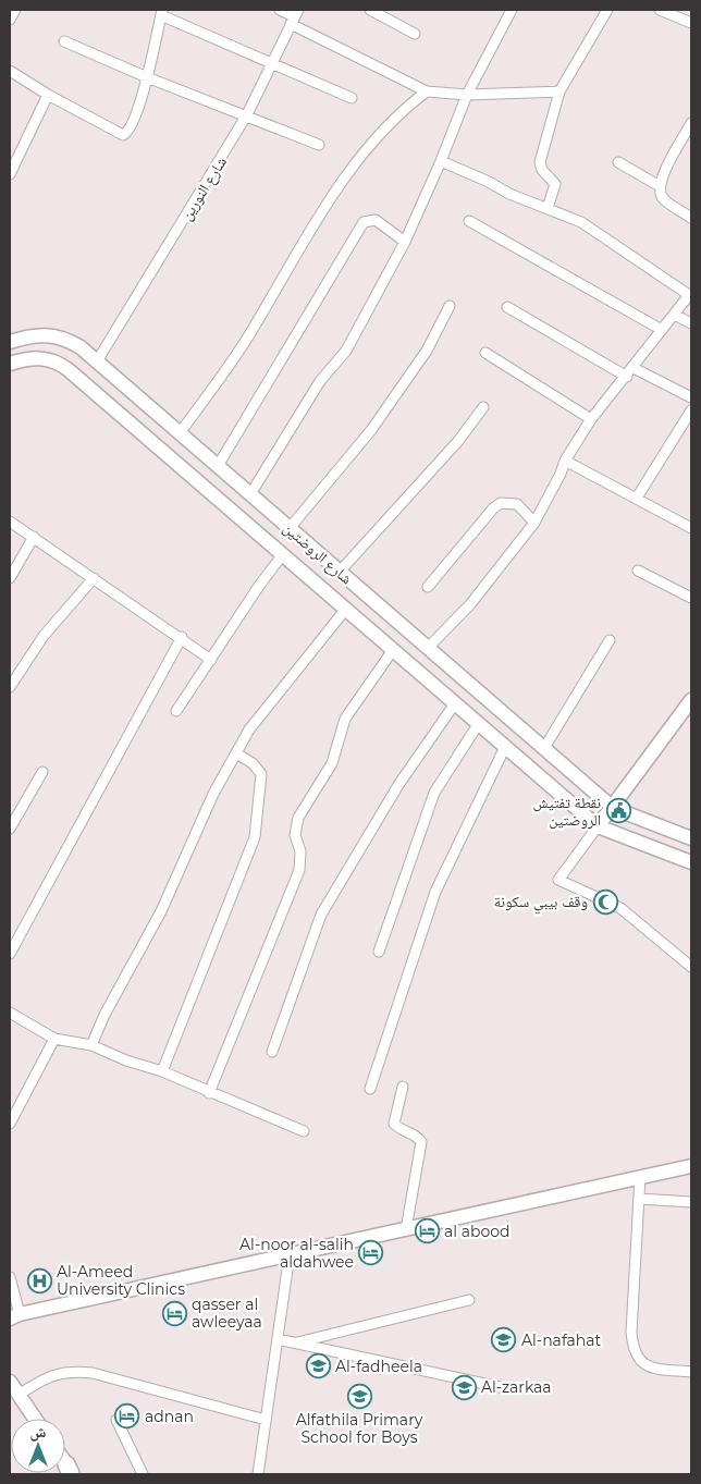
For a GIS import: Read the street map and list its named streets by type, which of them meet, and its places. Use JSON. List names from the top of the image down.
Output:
{
  "streets": {
    "main road": ["شارع الروضتين"],
    "street": ["شارع النورين"]
  },
  "crossings": [
    ["شارع النورين", "شارع الروضتين"]
  ],
  "places": {
    "public building": ["نقطة تفتيش الروضتين"],
    "mosque": ["وقف بيبي سكونة"],
    "hotel": [
      "al abood",
      "Al-noor al-salih aldahwee",
      "qasser al awleeyaa",
      "adnan"
    ],
    "hospital": ["Al-Ameed University Clinics"],
    "school or university": [
      "Al-nafahat",
      "Al-fadheela",
      "Al-zarkaa",
      "Alfathila Primary School for Boys"
    ]
  },
  "north": "top"
}
